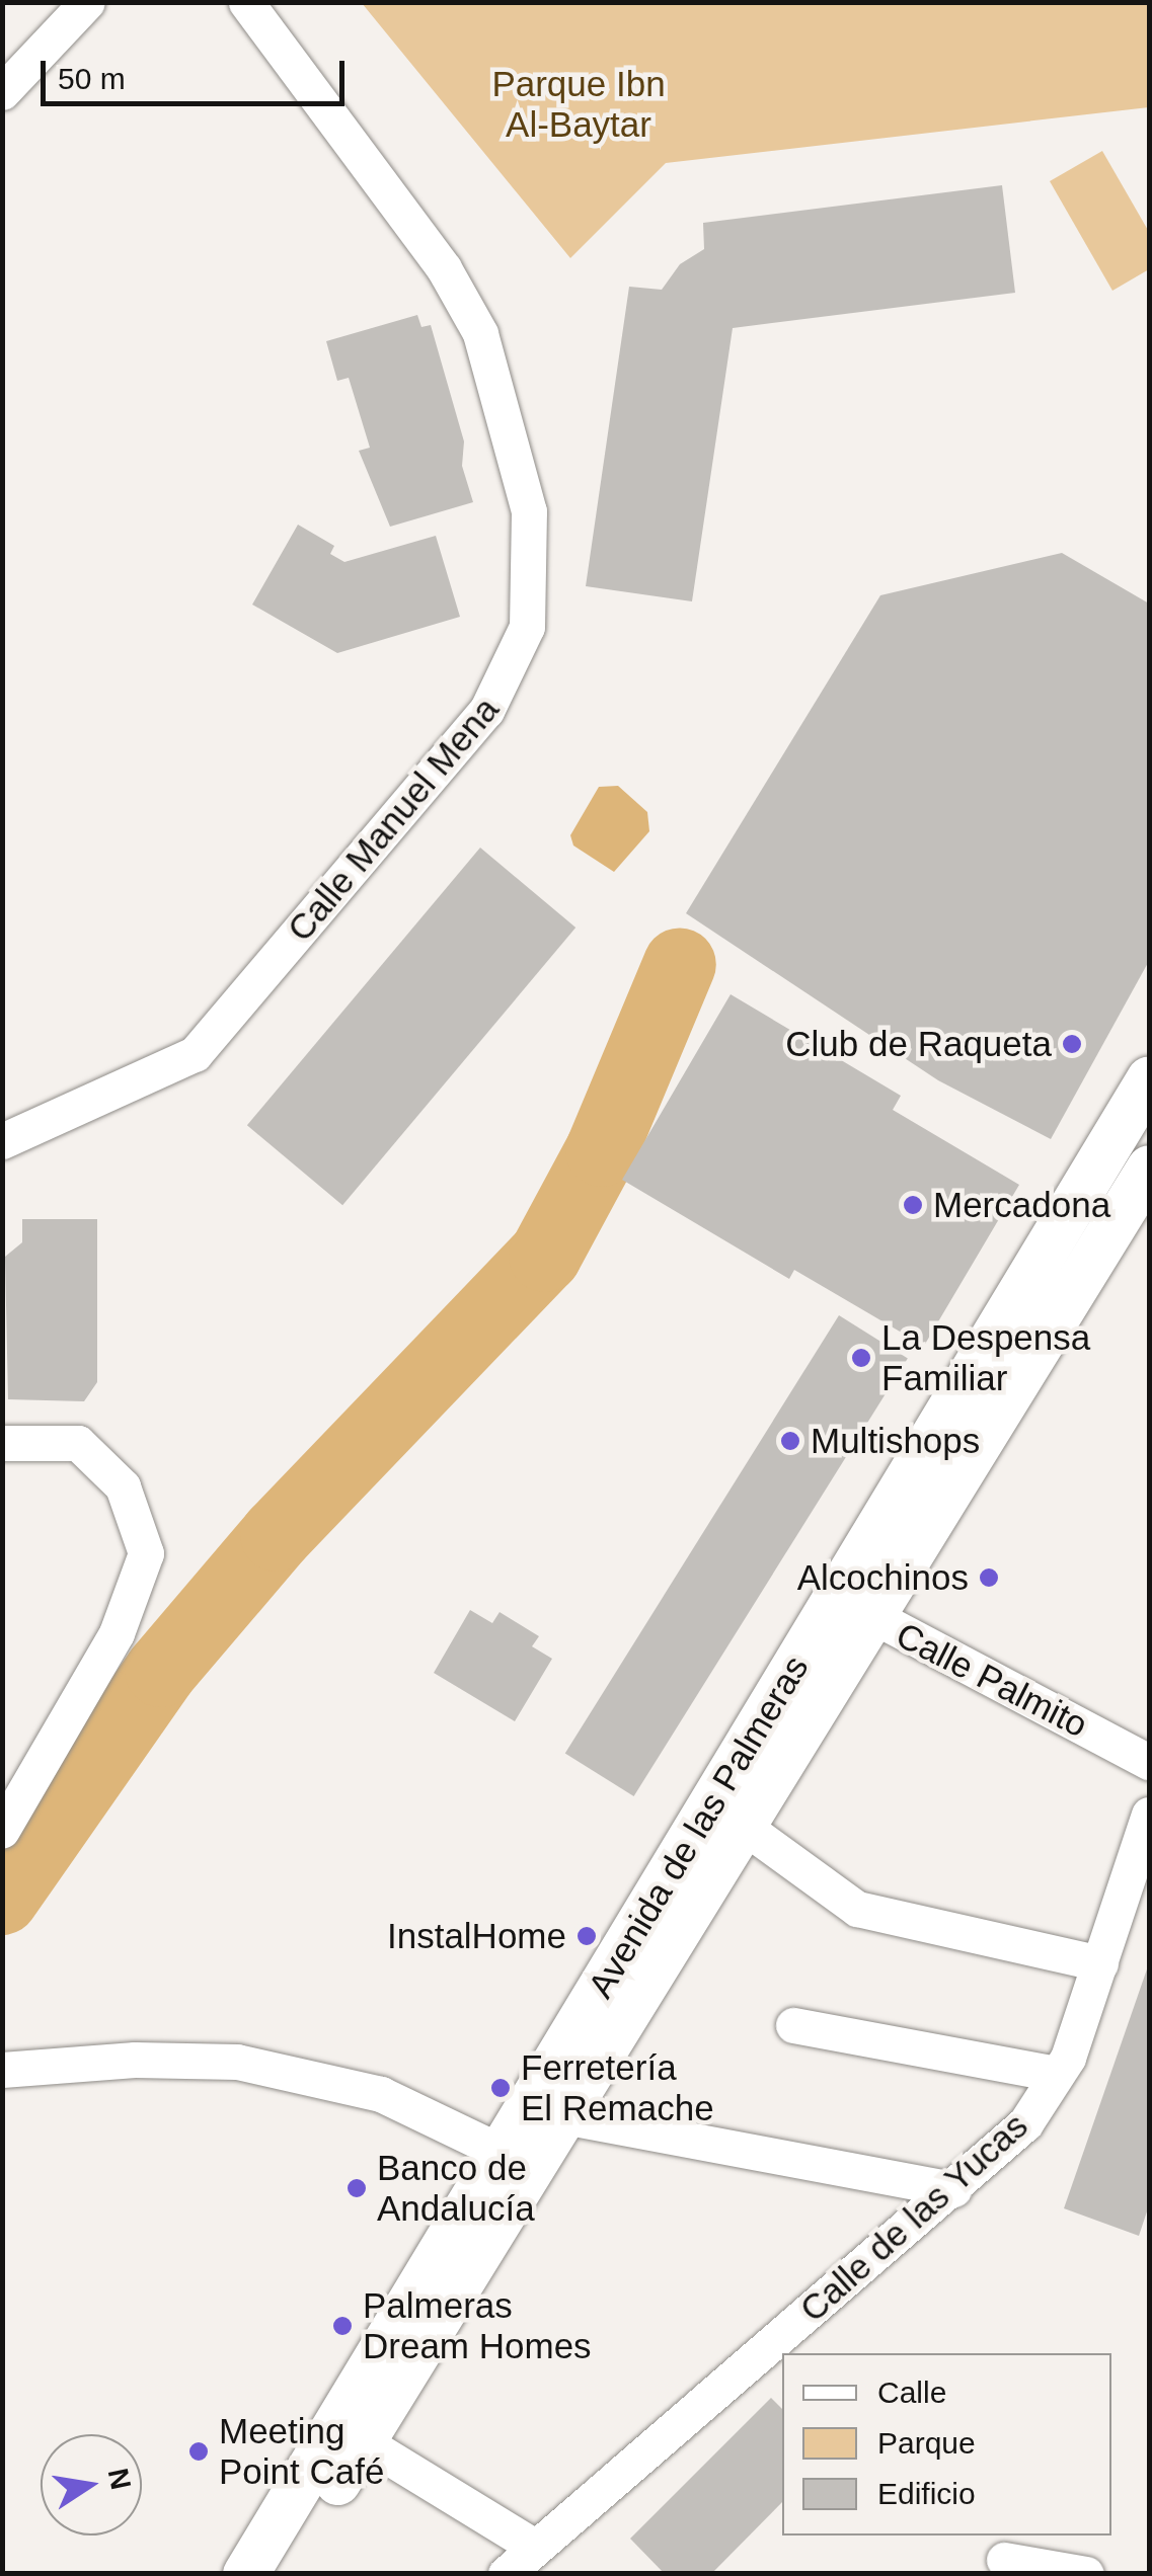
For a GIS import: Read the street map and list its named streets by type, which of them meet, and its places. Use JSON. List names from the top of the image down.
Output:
{
  "streets": {
    "street": [
      "Calle Manuel Mena",
      "Calle Palmito",
      "Avenida de las Palmeras",
      "Calle de las Yucas"
    ]
  },
  "crossings": [
    ["Calle Palmito", "Avenida de las Palmeras"]
  ],
  "parks": ["Parque Ibn Al-Baytar"],
  "places": [
    "Club de Raqueta",
    "Mercadona",
    "La Despensa Familiar",
    "Multishops",
    "Alcochinos",
    "InstalHome",
    "Ferretería El Remache",
    "Banco de Andalucía",
    "Palmeras Dream Homes",
    "Meeting Point Café"
  ],
  "legend": ["Calle", "Parque", "Edificio"],
  "scale_bar": "50 m",
  "north": "right"
}
